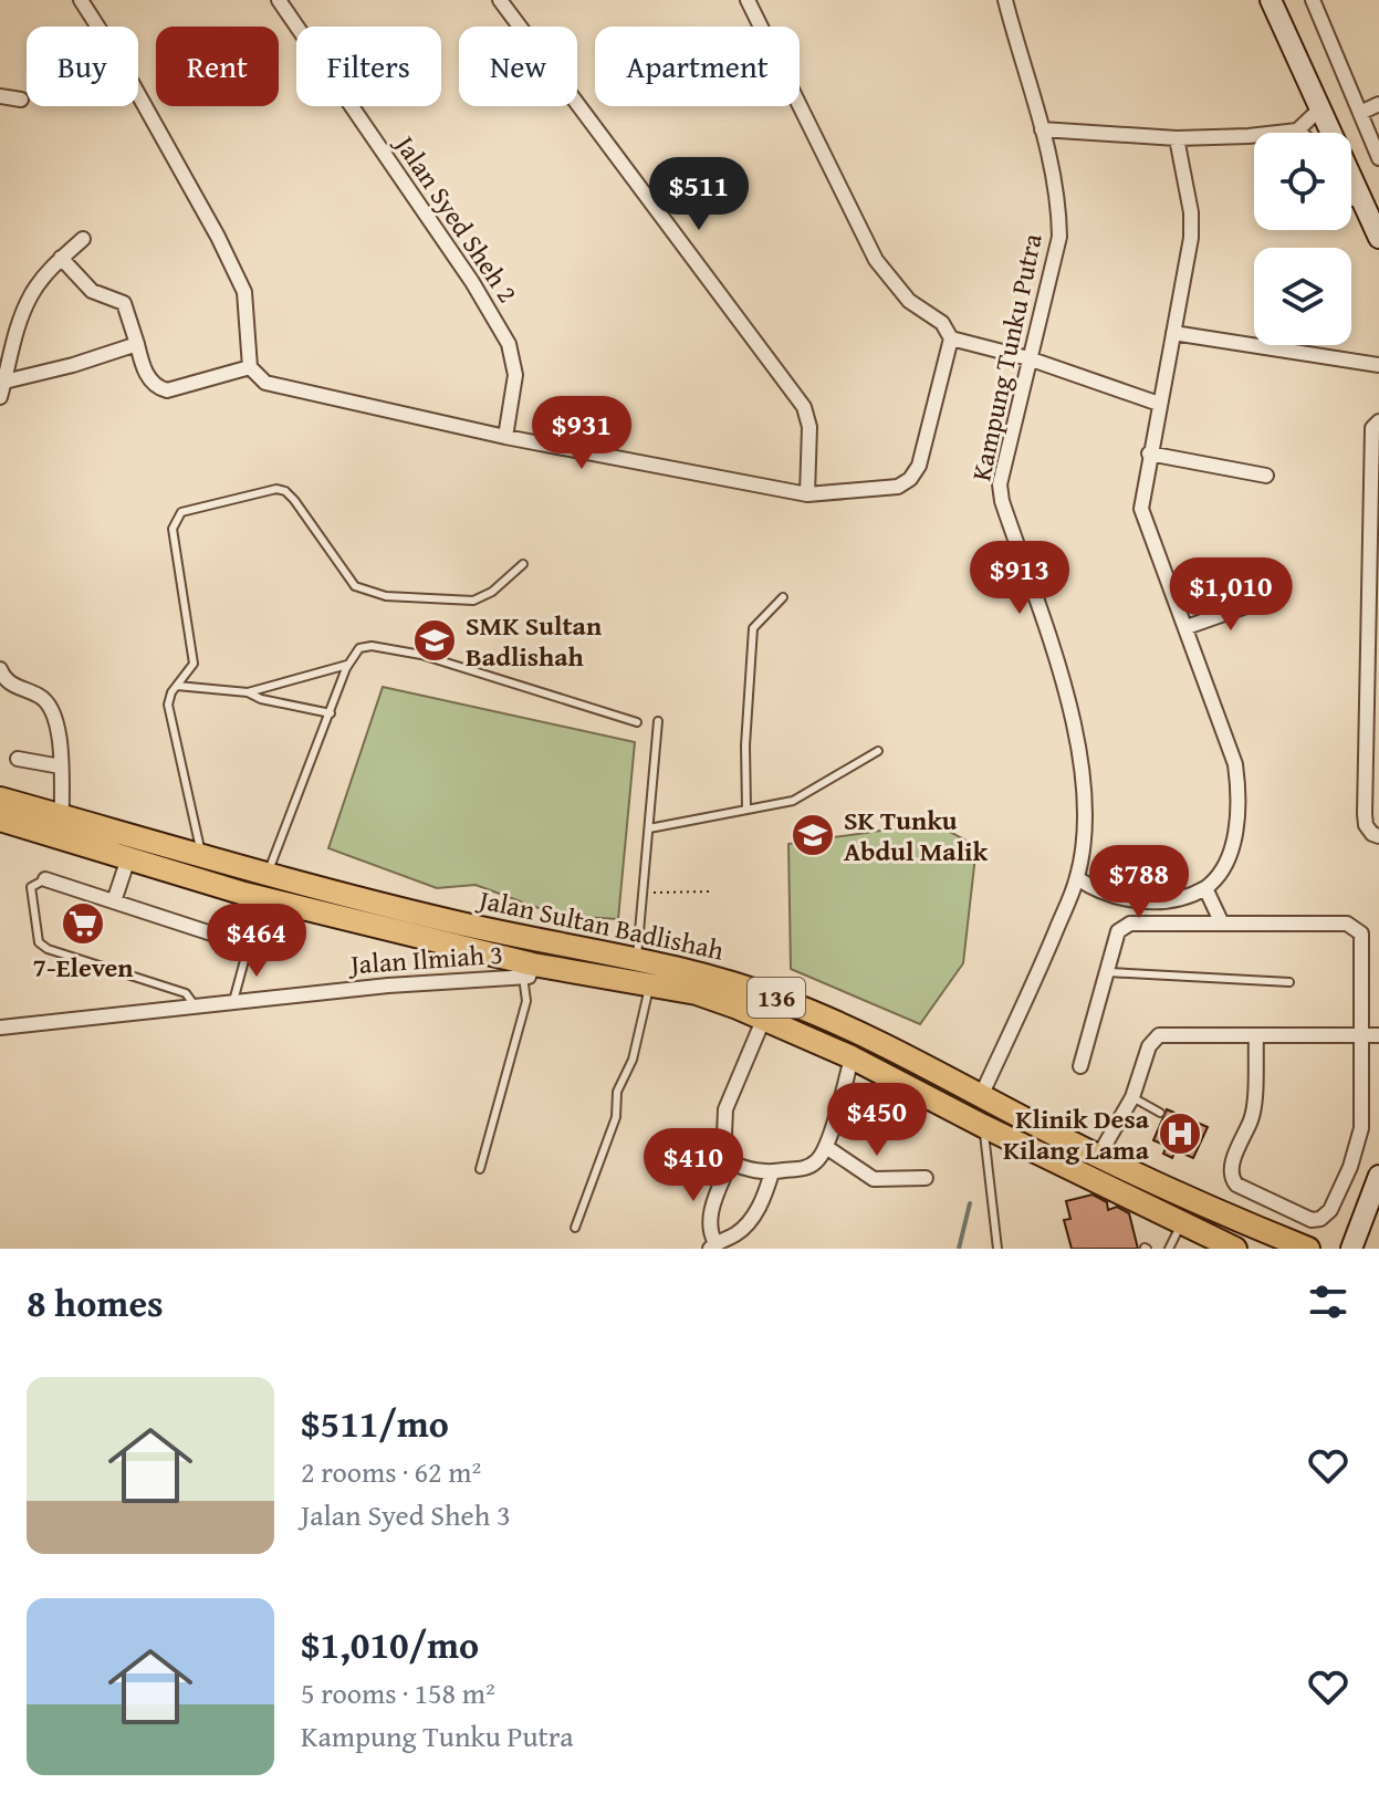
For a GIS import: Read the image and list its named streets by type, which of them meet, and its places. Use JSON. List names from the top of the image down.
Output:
{
  "streets": {
    "main road": ["Jalan Sultan Badlishah", "136"],
    "street": ["Jalan Syed Sheh 2", "Kampung Tunku Putra", "Jalan Ilmiah 3"]
  },
  "crossings": [
    ["Kampung Tunku Putra", "Jalan Sultan Badlishah"],
    ["Jalan Sultan Badlishah", "Jalan Ilmiah 3"]
  ],
  "places": {
    "school or university": ["SMK Sultan Badlishah", "SK Tunku Abdul Malik"],
    "supermarket": ["7-Eleven"],
    "hospital": ["Klinik Desa Kilang Lama"]
  },
  "page": {
    "chip": [
      "Buy",
      "Rent",
      "Filters",
      "New",
      "Apartment"
    ],
    "price": [
      "$511",
      "$931",
      "$913",
      "$1,010",
      "$788",
      "$464",
      "$450",
      "$410"
    ],
    "heading": "8 homes",
    "list": [
      {
        "name": "$511/mo",
        "note": "2 rooms · 62 m² · Jalan Syed Sheh 3"
      },
      {
        "name": "$1,010/mo",
        "note": "5 rooms · 158 m² · Kampung Tunku Putra"
      }
    ]
  }
}
